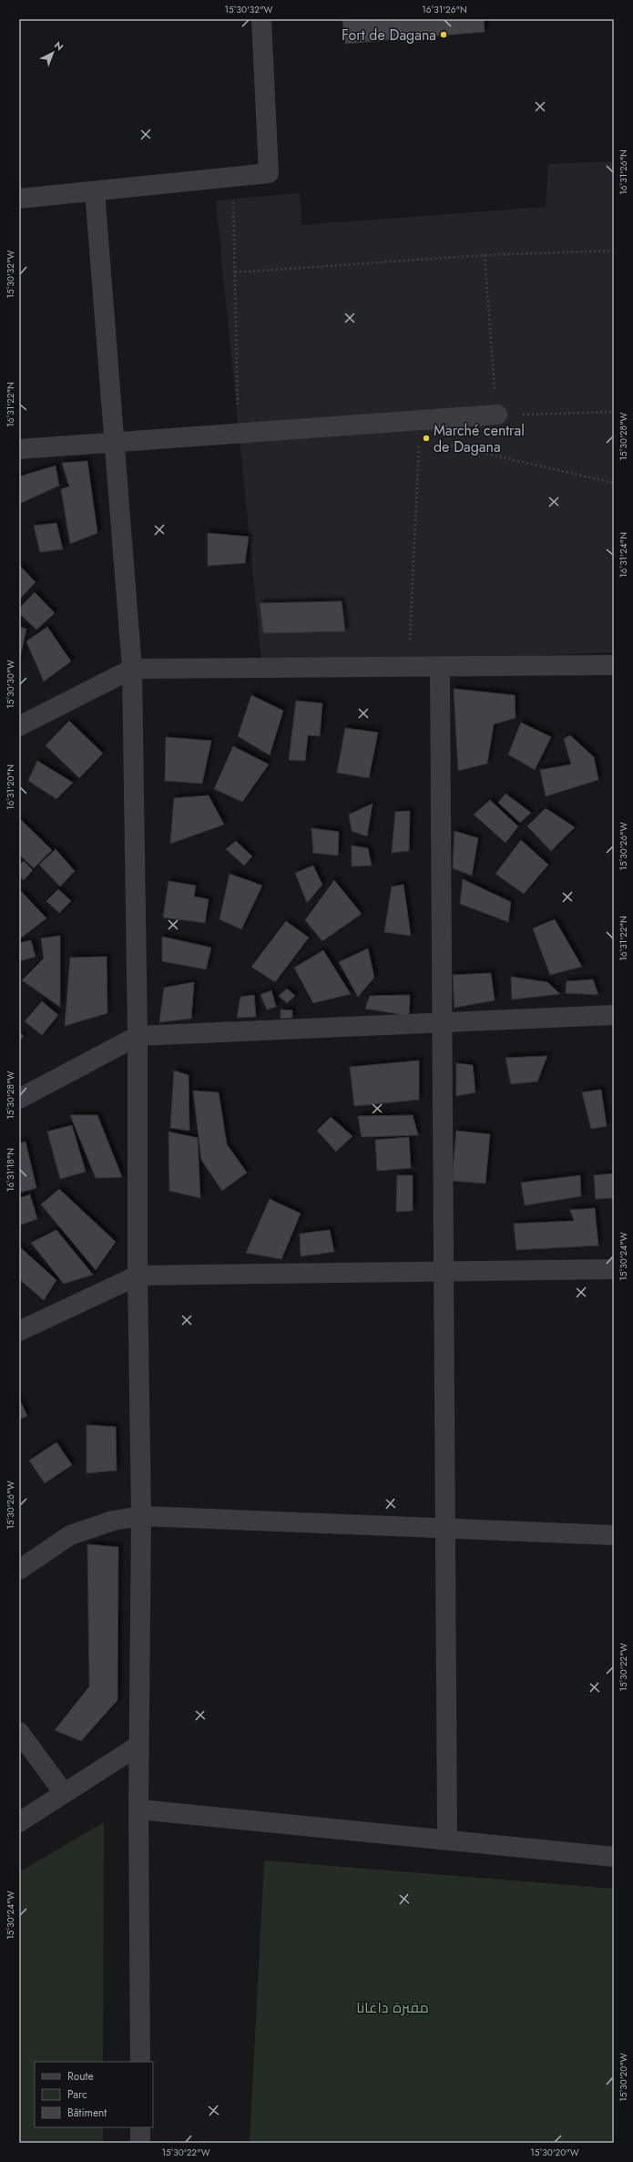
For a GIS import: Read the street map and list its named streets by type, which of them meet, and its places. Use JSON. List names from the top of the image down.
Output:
{
  "parks": ["مقبرة داغانا"],
  "places": ["Fort de Dagana", "Marché central de Dagana"],
  "legend": ["Route", "Parc", "Bâtiment"],
  "north": "top right",
  "coordinates": [
    "15°30'32\"W",
    "16°31'26\"N",
    "16°31'22\"N",
    "15°30'28\"W",
    "16°31'24\"N",
    "15°30'30\"W",
    "16°31'20\"N",
    "15°30'26\"W",
    "16°31'18\"N",
    "15°30'24\"W",
    "15°30'22\"W",
    "15°30'20\"W"
  ]
}
